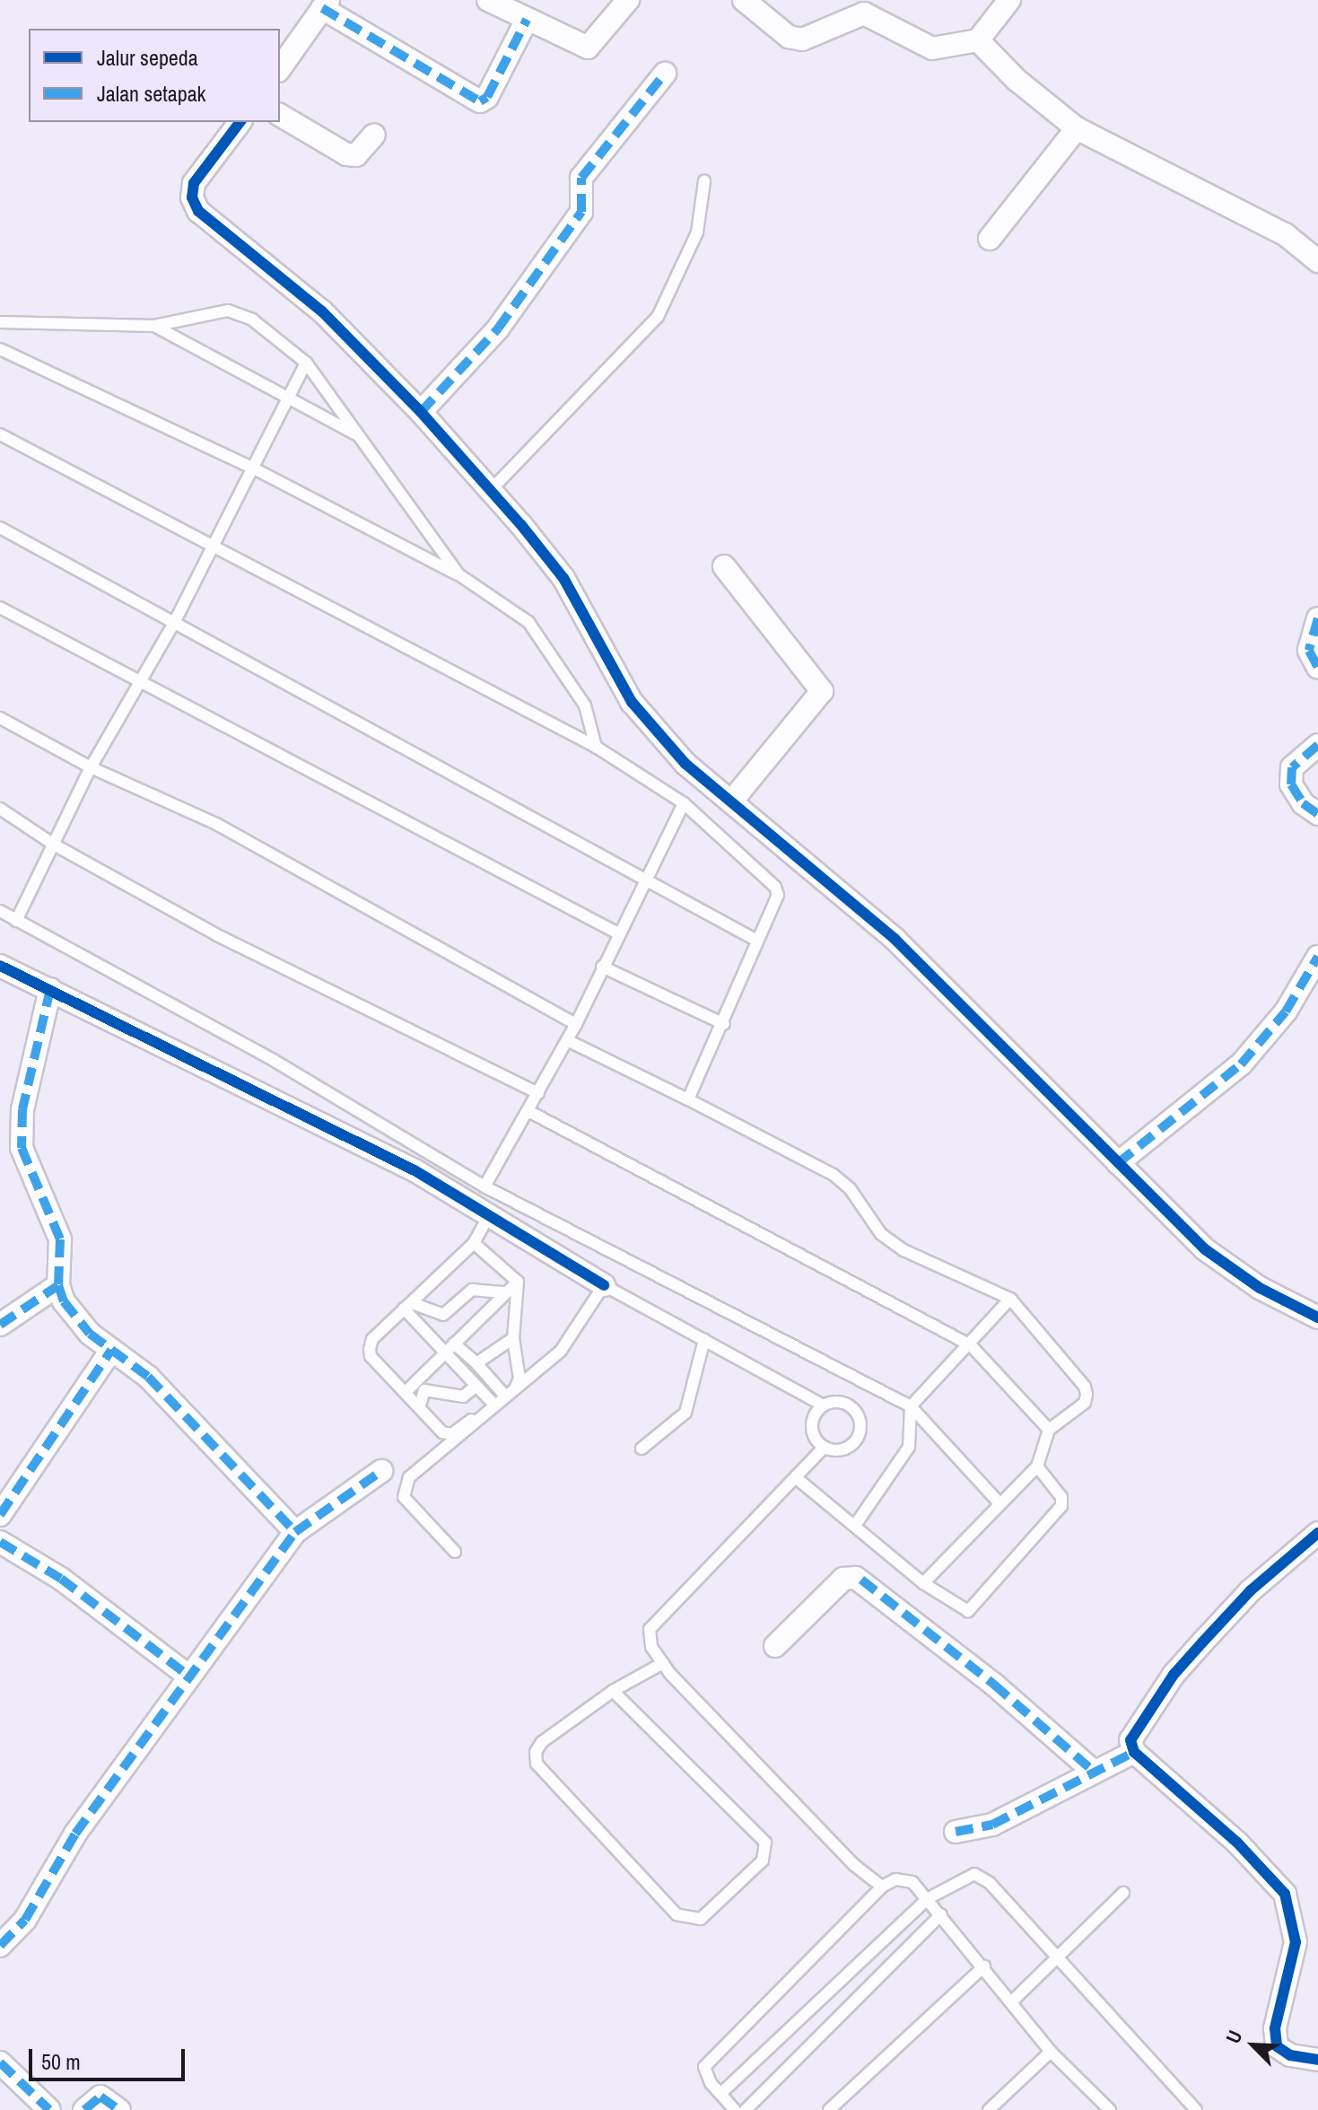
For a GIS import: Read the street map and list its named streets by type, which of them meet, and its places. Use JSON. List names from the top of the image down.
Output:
{
  "legend": ["Jalur sepeda", "Jalan setapak"],
  "scale_bar": "50 m",
  "north": "top left"
}
